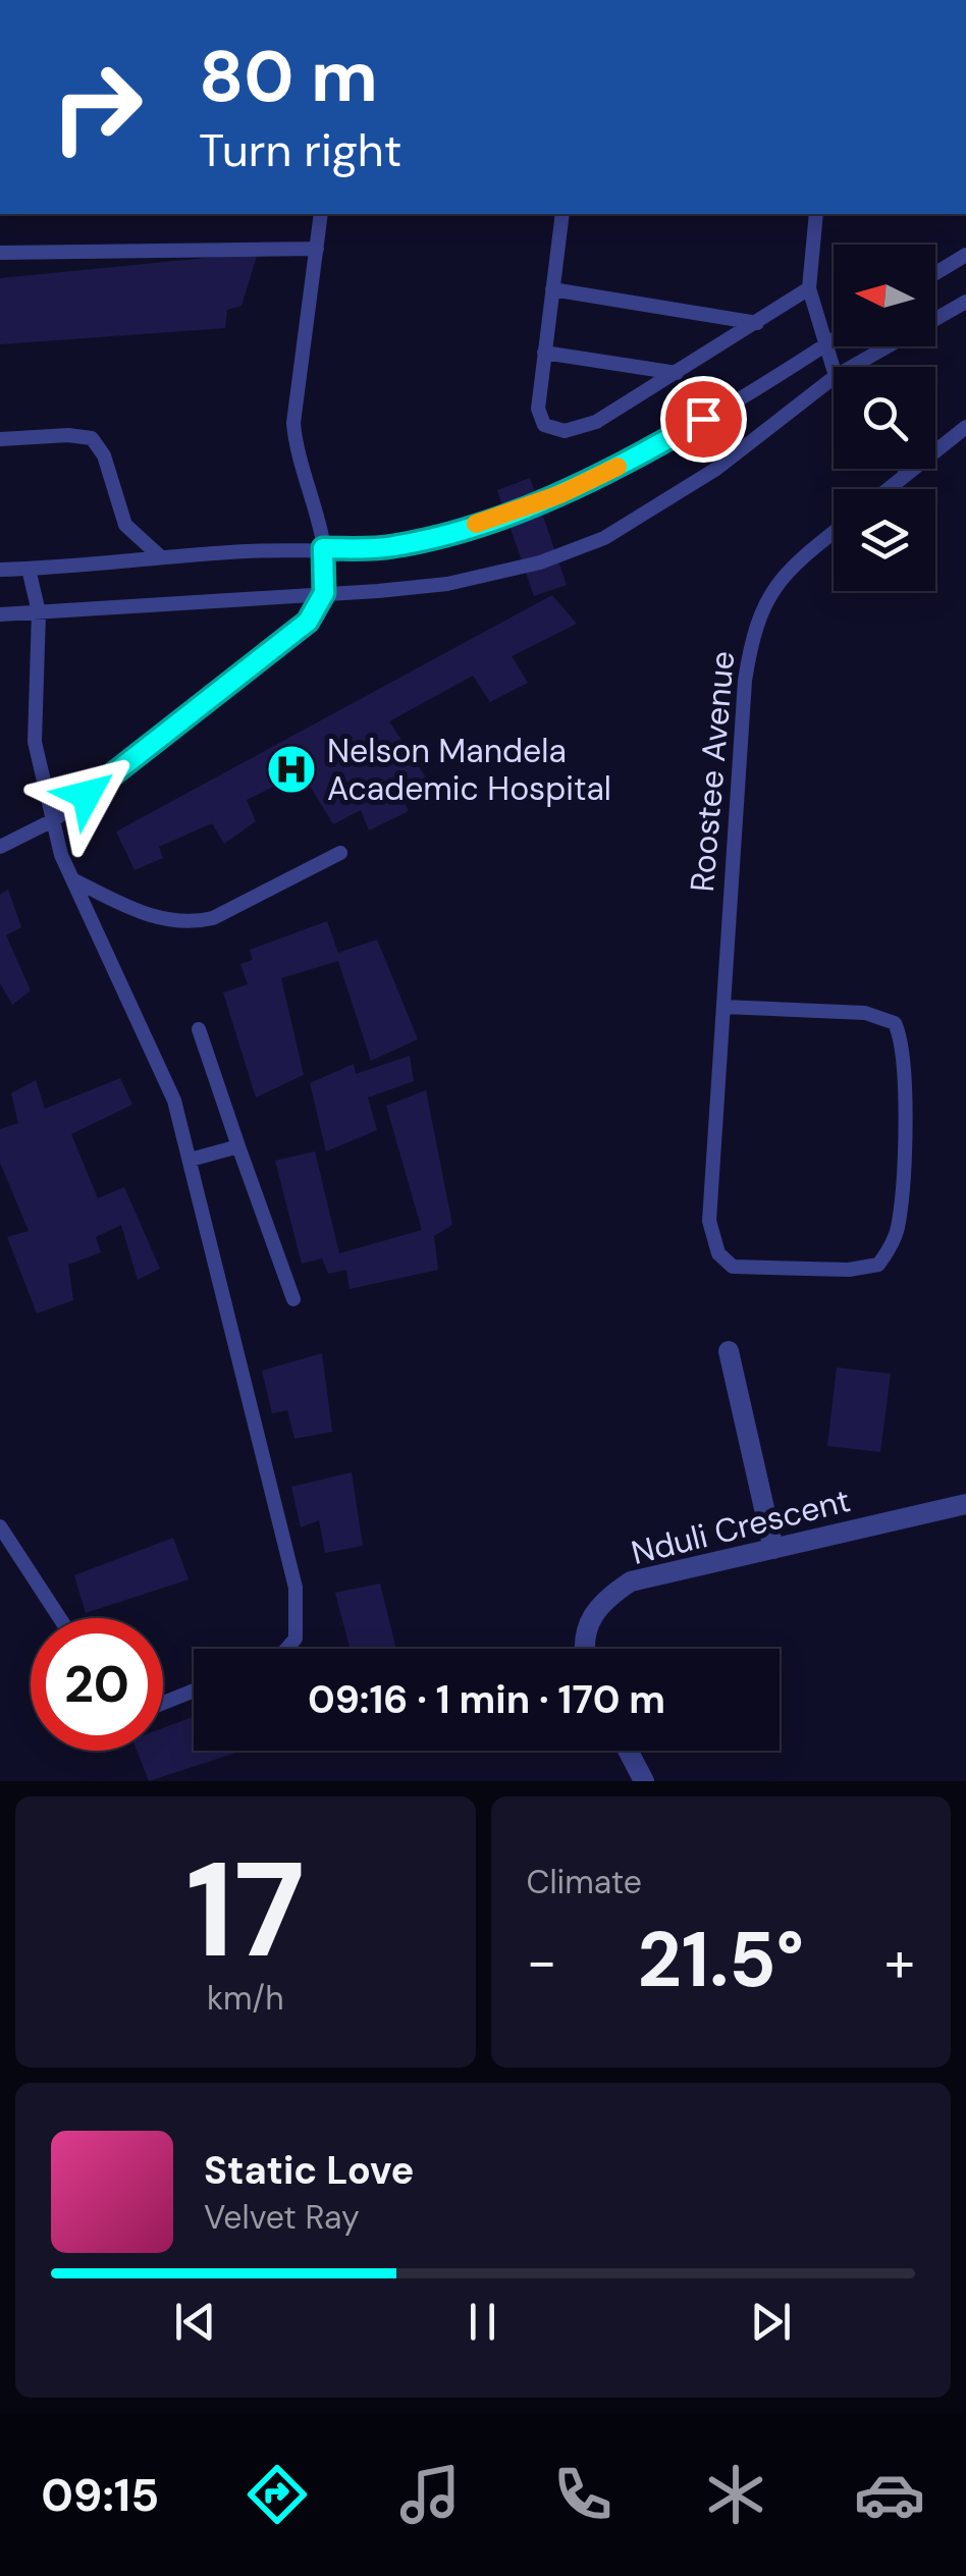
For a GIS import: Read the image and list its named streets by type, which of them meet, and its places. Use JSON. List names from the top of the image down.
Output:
{
  "streets": {
    "street": ["Nduli Crescent"],
    "lane": ["Roostee Avenue"]
  },
  "places": {
    "hospital": ["Nelson Mandela Academic Hospital"]
  },
  "north": "left",
  "page": {
    "turn": ["80 m", "Turn right"],
    "limit": "20",
    "trip": "09:16 · 1 min · 170 m",
    "tile": [
      ["17", "km/h"],
      "Climate"
    ],
    "heat": ["−", "21.5°", "+"],
    "song": ["Static Love", "Velvet Ray"],
    "tabs": "09:15"
  }
}
